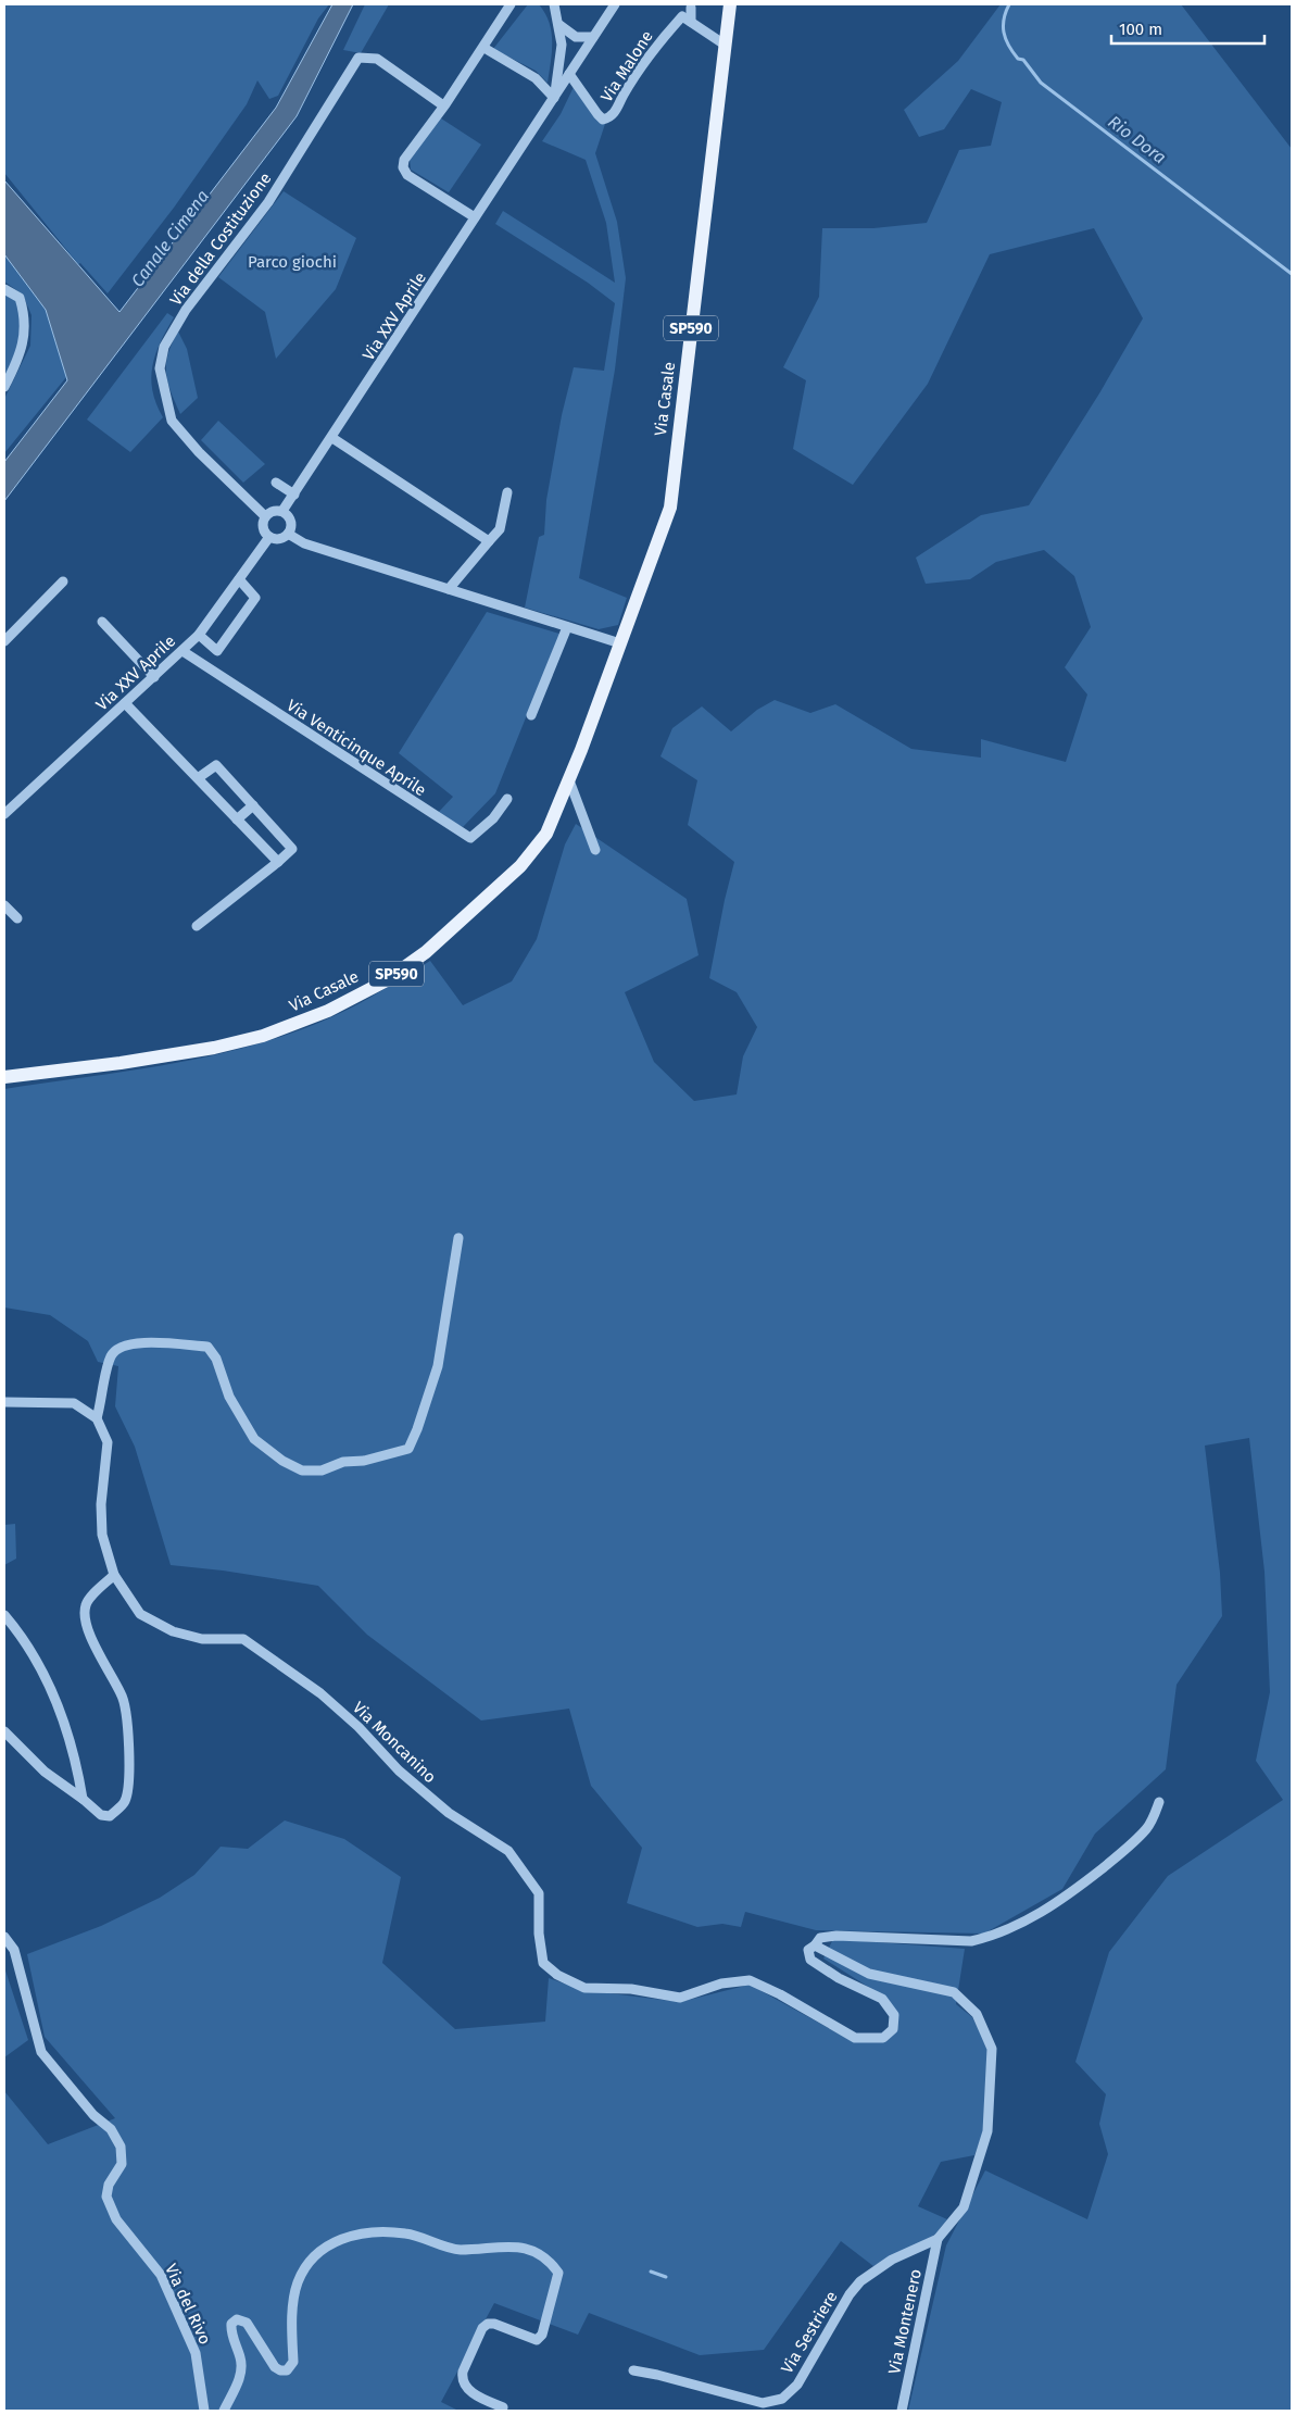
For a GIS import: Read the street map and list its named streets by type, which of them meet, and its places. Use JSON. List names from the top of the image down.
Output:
{
  "streets": {
    "main road": ["SP590", "Via Casale"],
    "street": [
      "Via Malone",
      "Via della Costituzione",
      "Via XXV Aprile",
      "Via Venticinque Aprile",
      "Via Moncanino",
      "Via del Rivo",
      "Via Montenero",
      "Via Sestriere"
    ]
  },
  "crossings": [
    ["Via Malone", "Via XXV Aprile"],
    ["Via della Costituzione", "Via XXV Aprile"],
    ["Via XXV Aprile", "Via Venticinque Aprile"],
    ["Via Montenero", "Via Sestriere"]
  ],
  "water": ["Rio Dora", "Canale Cimena"],
  "parks": ["Parco giochi"],
  "scale_bar": "100 m"
}
